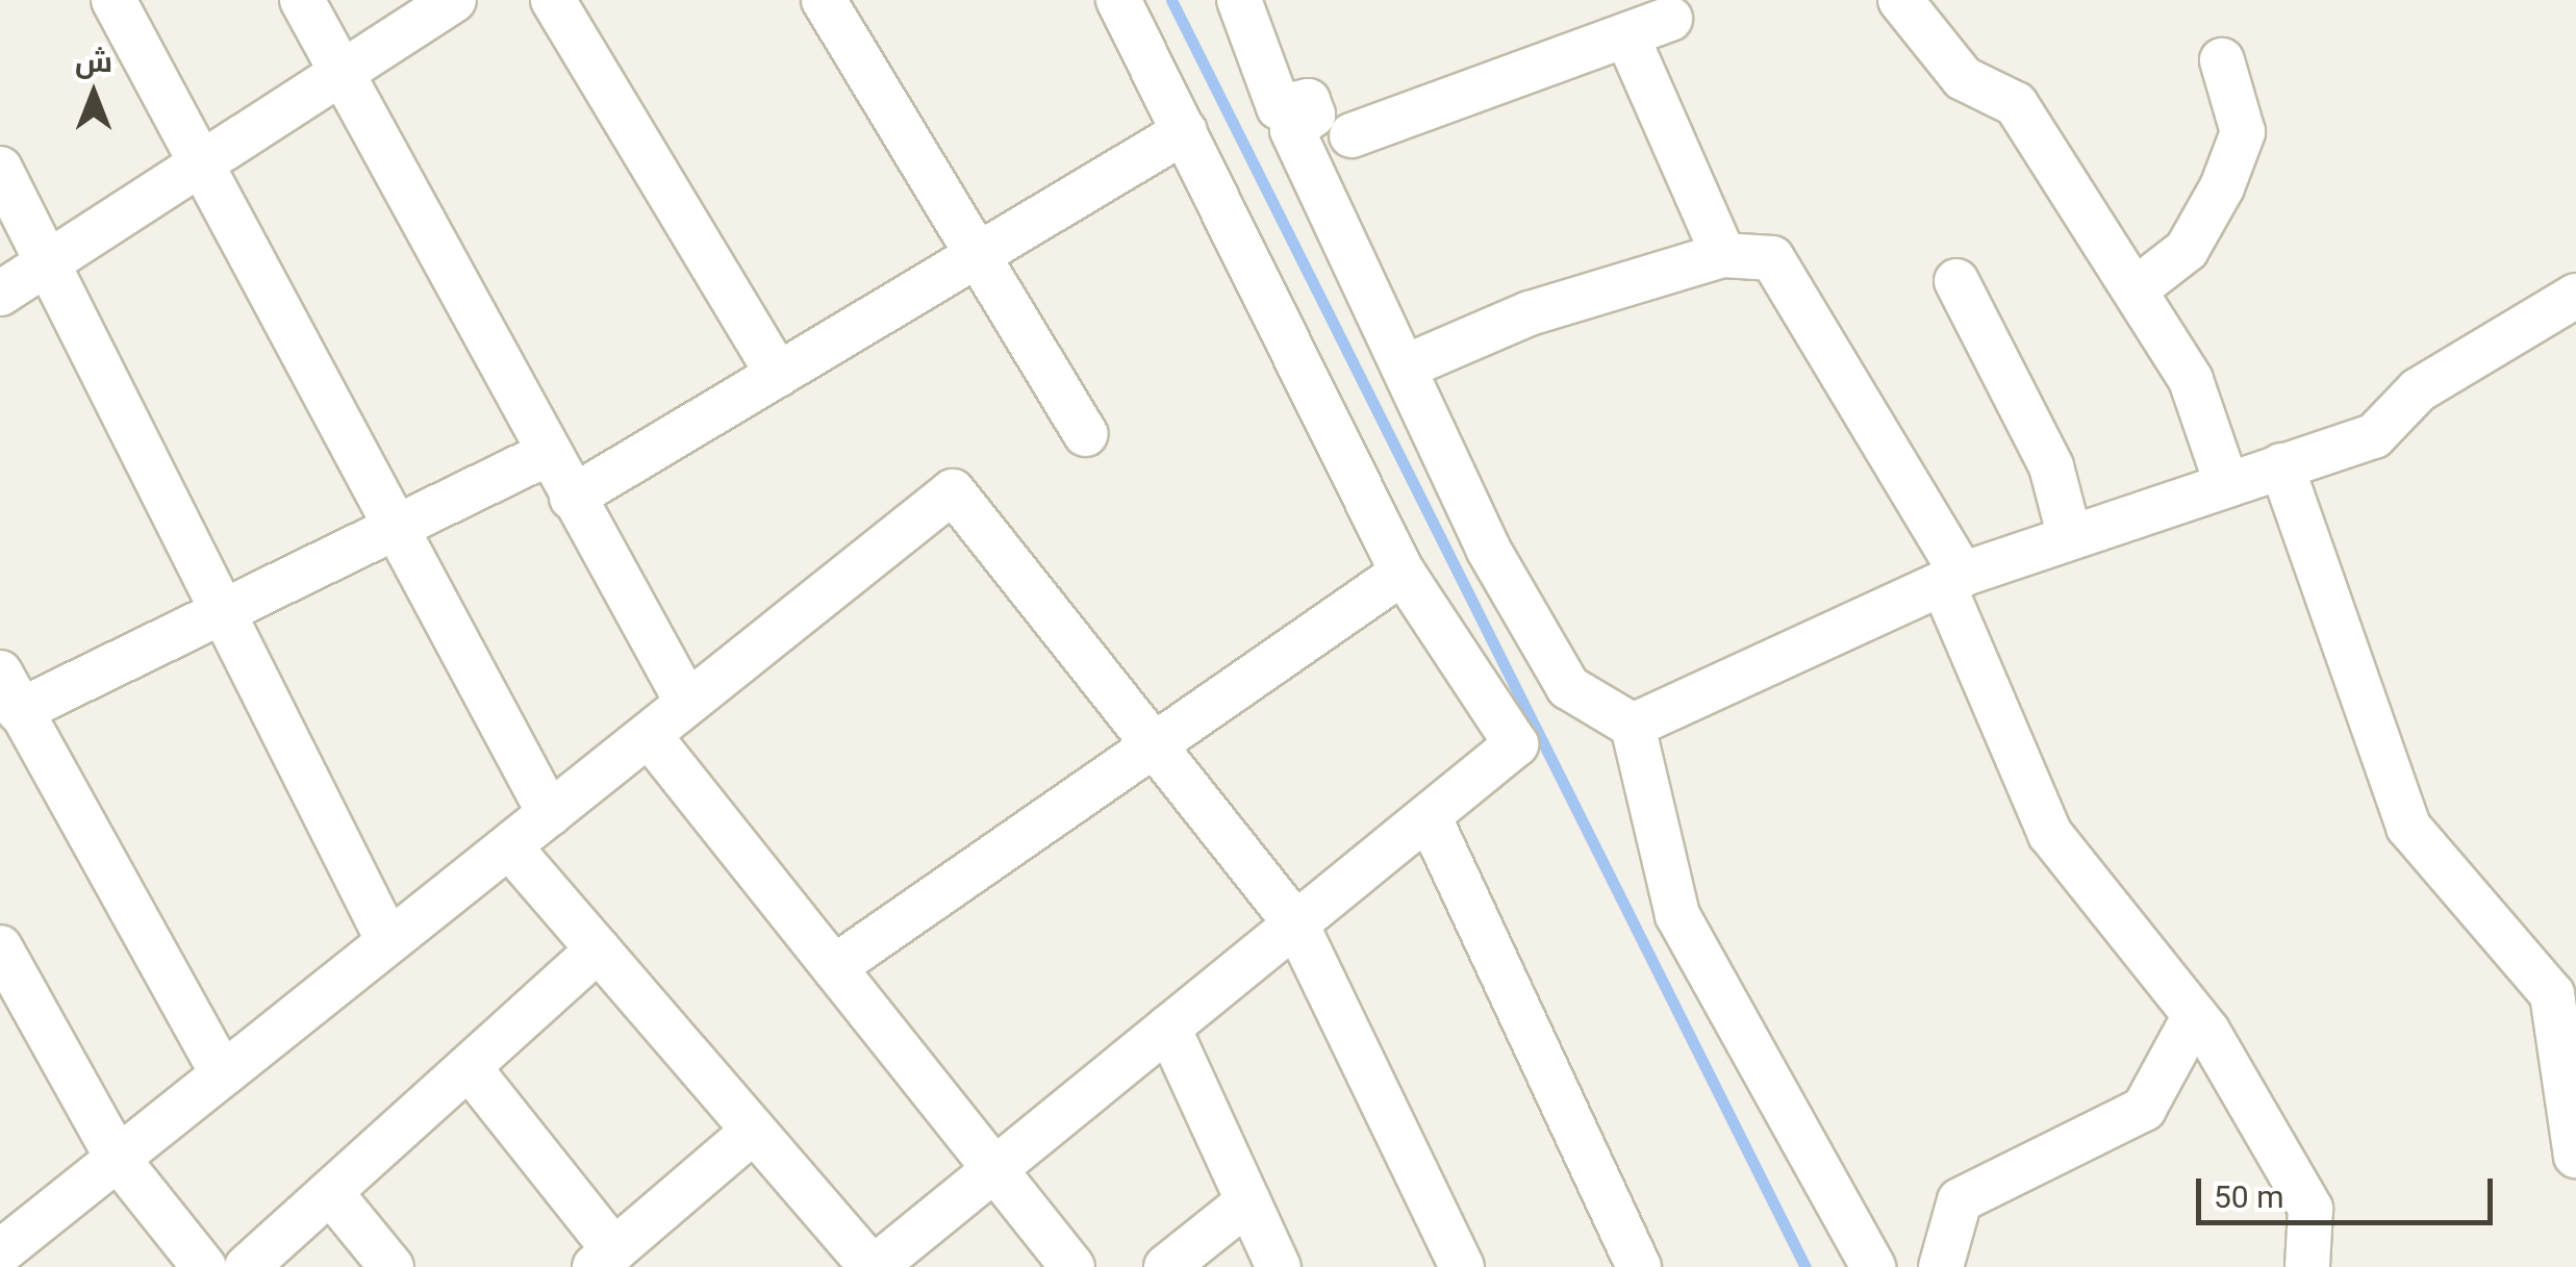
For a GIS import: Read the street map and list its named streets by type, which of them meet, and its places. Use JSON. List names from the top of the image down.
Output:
{
  "scale_bar": "50 m",
  "north": "top"
}
